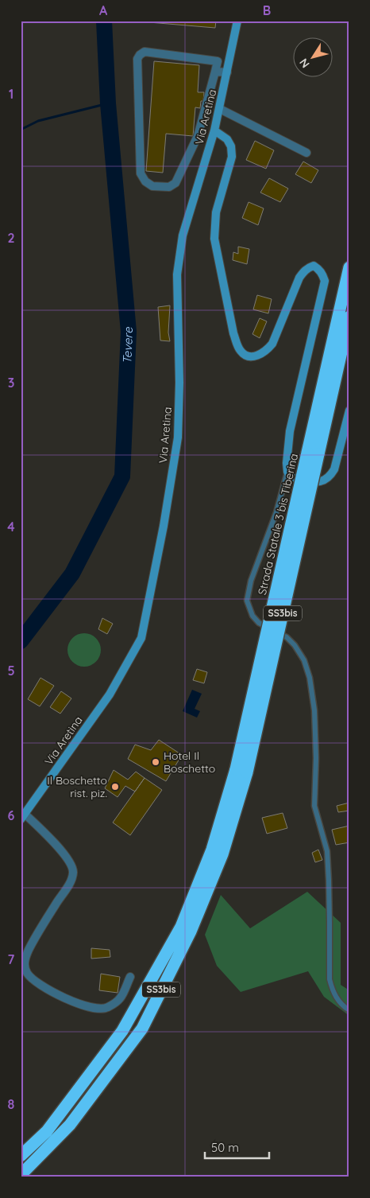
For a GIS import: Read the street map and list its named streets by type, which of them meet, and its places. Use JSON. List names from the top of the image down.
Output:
{
  "streets": {
    "highway": ["Strada Statale 3 bis Tiberina", "SS3bis"],
    "main road": ["Via Aretina"]
  },
  "water": ["Tevere"],
  "places": ["Hotel Il Boschetto", "Il Boschetto rist. piz."],
  "scale_bar": "50 m",
  "north": "bottom left",
  "grid": {
    "columns": ["A", "B"],
    "rows": [
      "1",
      "2",
      "3",
      "4",
      "5",
      "6",
      "7",
      "8"
    ]
  }
}
